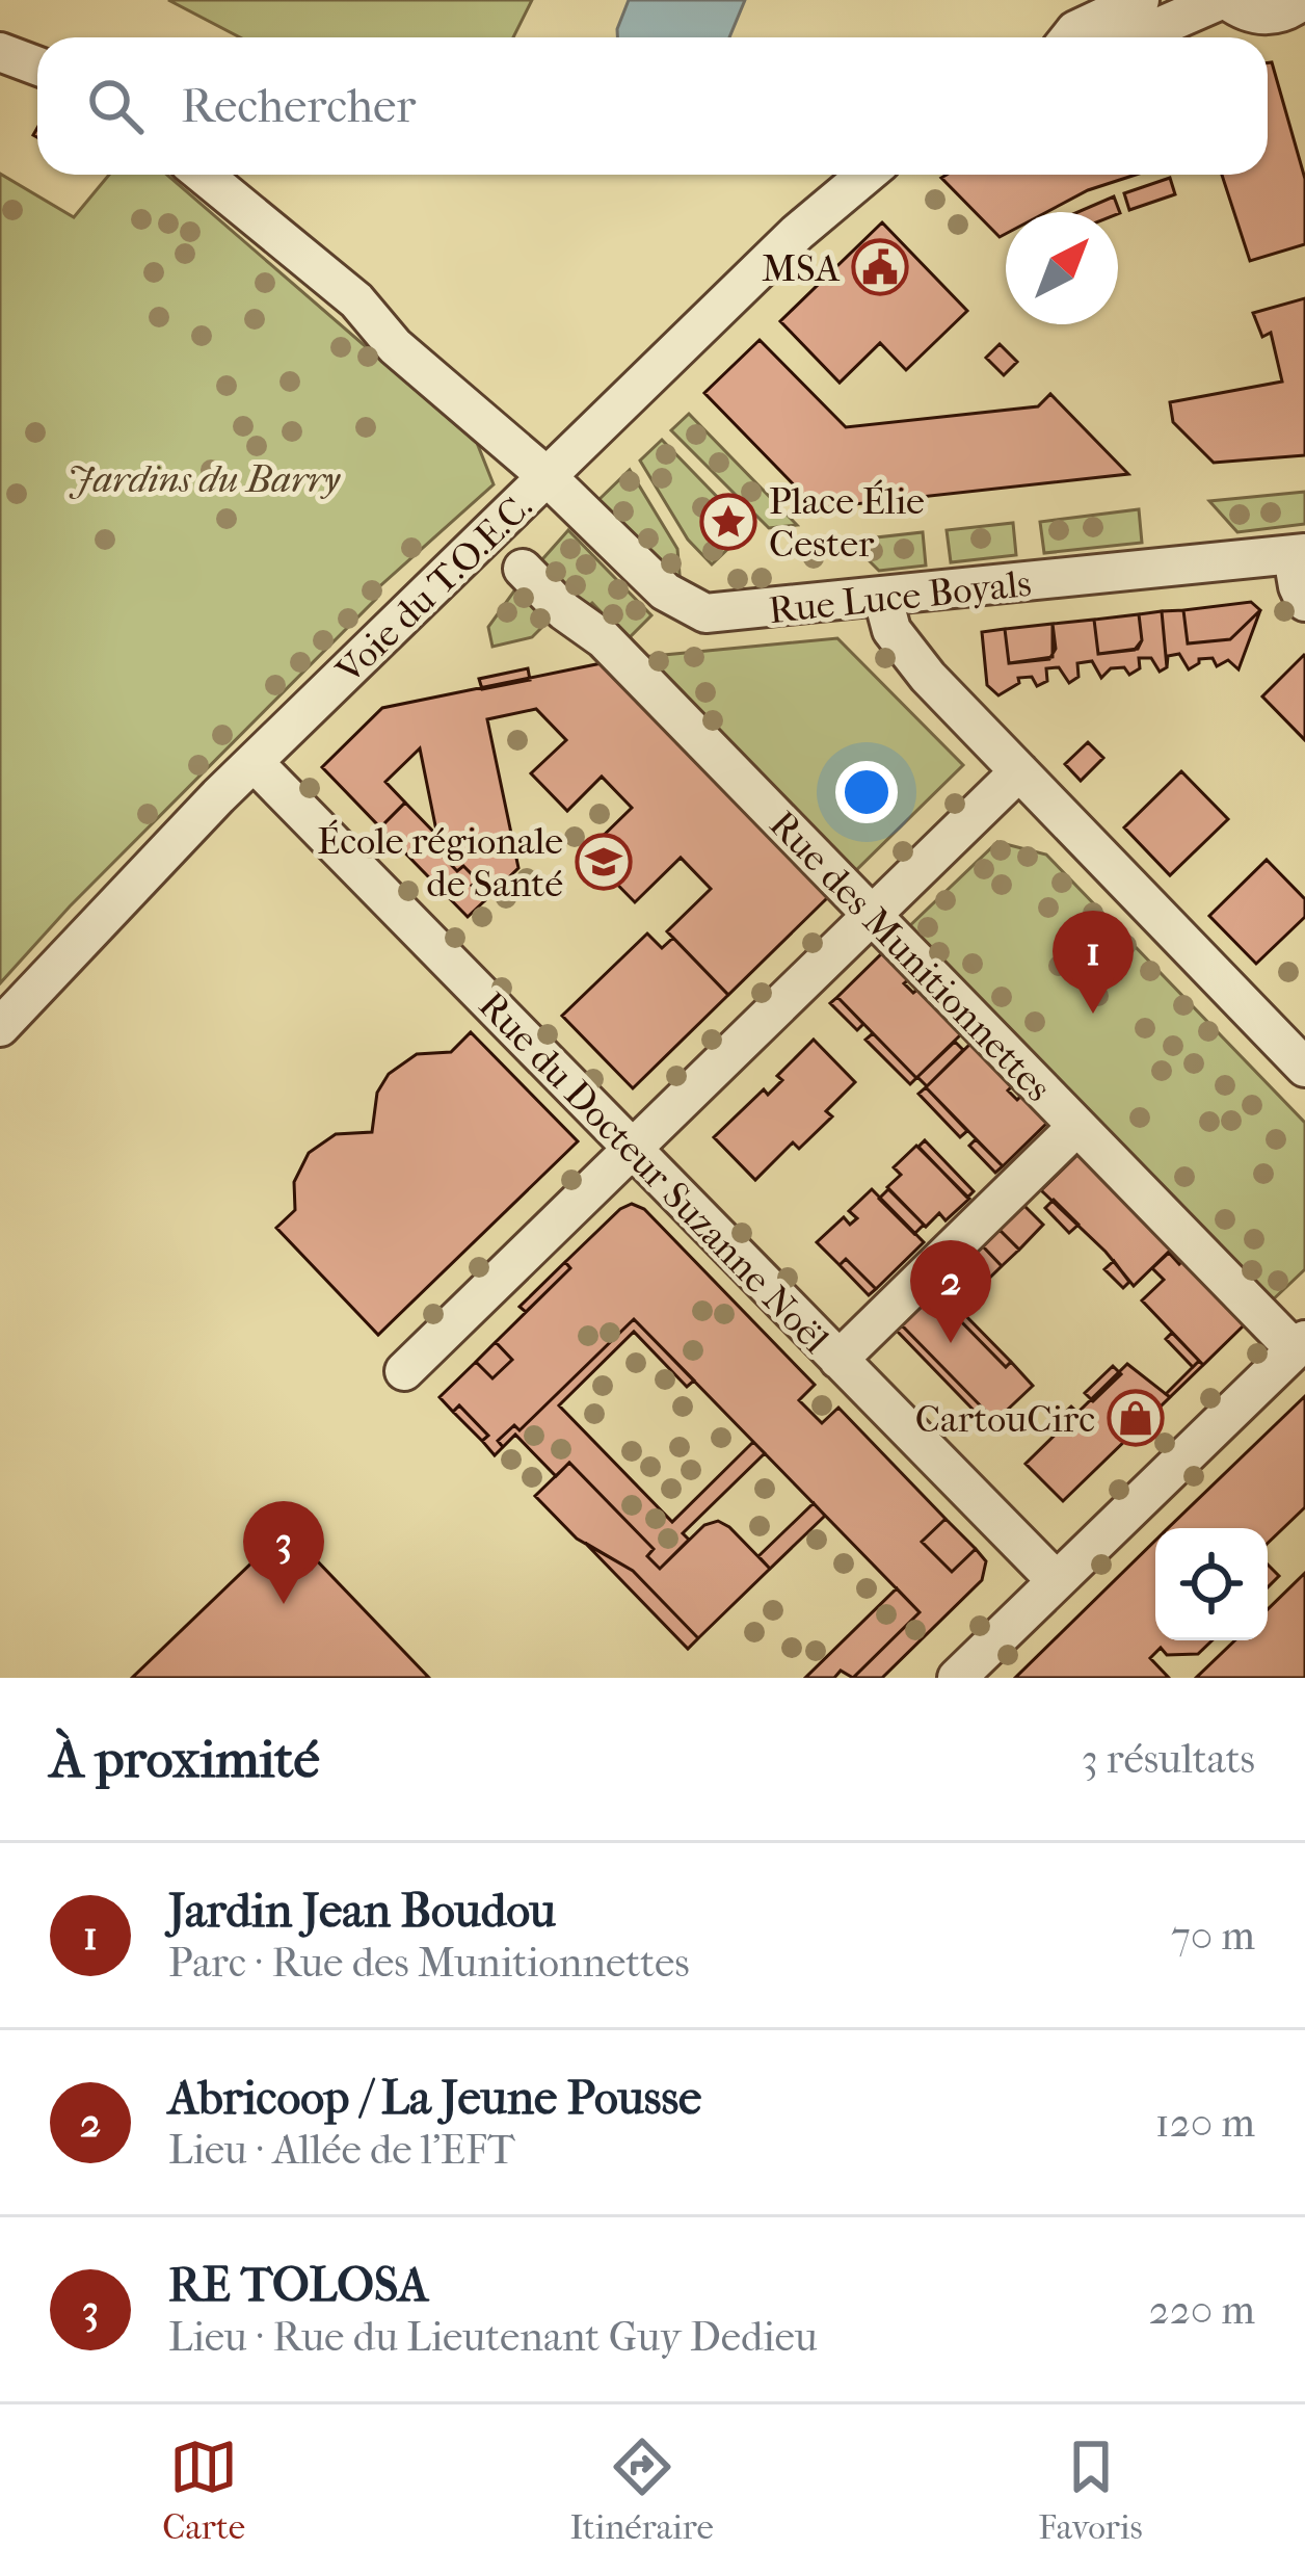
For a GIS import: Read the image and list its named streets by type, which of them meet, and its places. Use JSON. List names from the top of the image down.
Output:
{
  "streets": {
    "street": [
      "Voie du T.O.E.C.",
      "Rue Luce Boyals",
      "Rue des Munitionnettes",
      "Rue du Docteur Suzanne Noël"
    ]
  },
  "crossings": [
    ["Voie du T.O.E.C.", "Rue Luce Boyals"],
    ["Voie du T.O.E.C.", "Rue du Docteur Suzanne Noël"]
  ],
  "parks": ["Jardins du Barry"],
  "places": {
    "public building": ["MSA"],
    "place": ["Place Élie Cester"],
    "school or university": ["École régionale de Santé"],
    "shop": ["CartouCirc"]
  },
  "north": "top right",
  "page": {
    "search": "Rechercher",
    "pins": ["1", "2", "3"],
    "heading": ["À proximité", "3 résultats"],
    "list": [
      {
        "mark": "1",
        "name": "Jardin Jean Boudou",
        "note": "Parc · Rue des Munitionnettes",
        "value": "70 m"
      },
      {
        "mark": "2",
        "name": "Abricoop / La Jeune Pousse",
        "note": "Lieu · Allée de l'EFT",
        "value": "120 m"
      },
      {
        "mark": "3",
        "name": "RE TOLOSA",
        "note": "Lieu · Rue du Lieutenant Guy Dedieu",
        "value": "220 m"
      }
    ],
    "nav": ["Carte", "Itinéraire", "Favoris"]
  }
}
